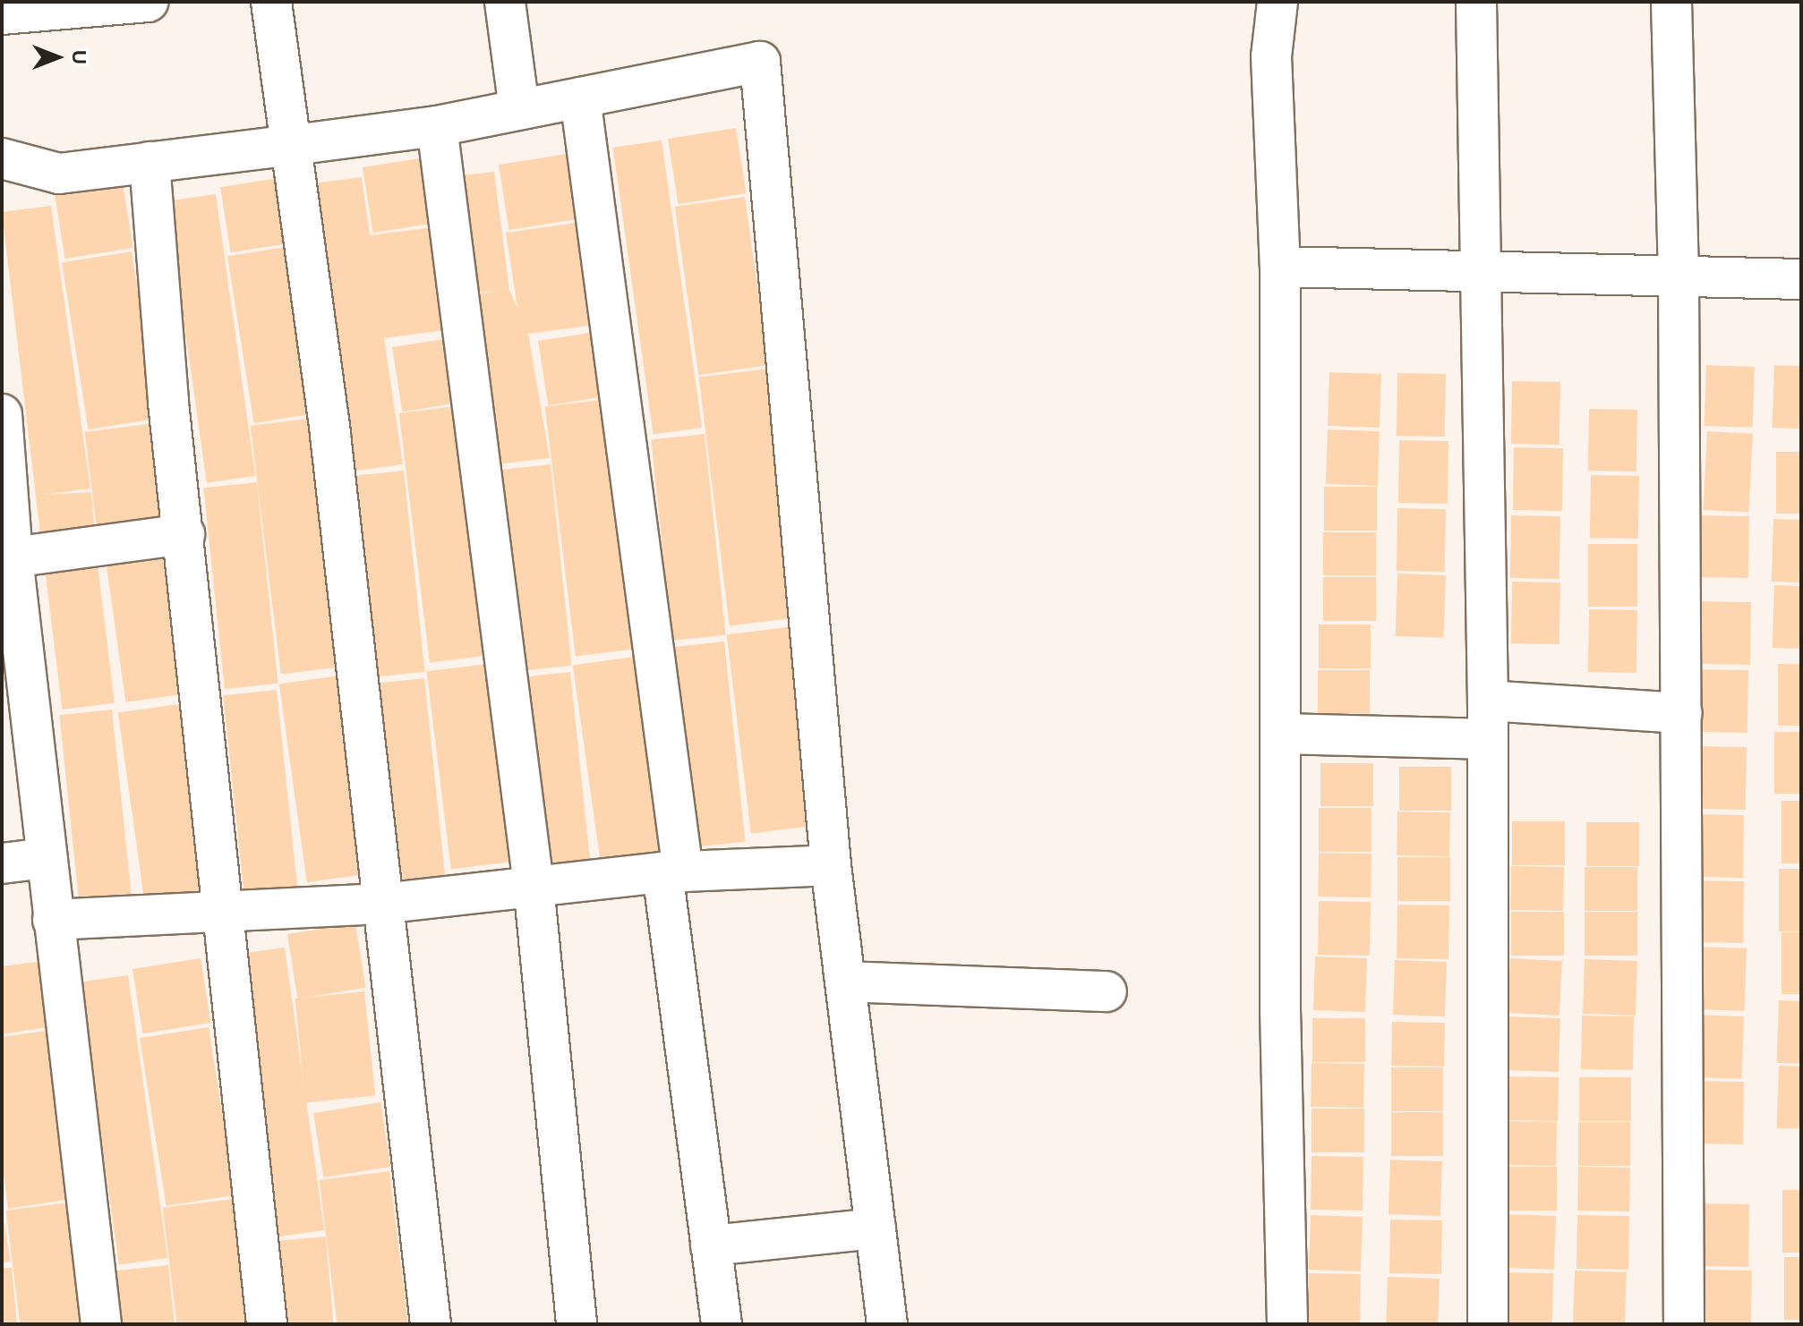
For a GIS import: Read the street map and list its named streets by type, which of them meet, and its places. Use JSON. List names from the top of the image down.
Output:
{
  "north": "right"
}
